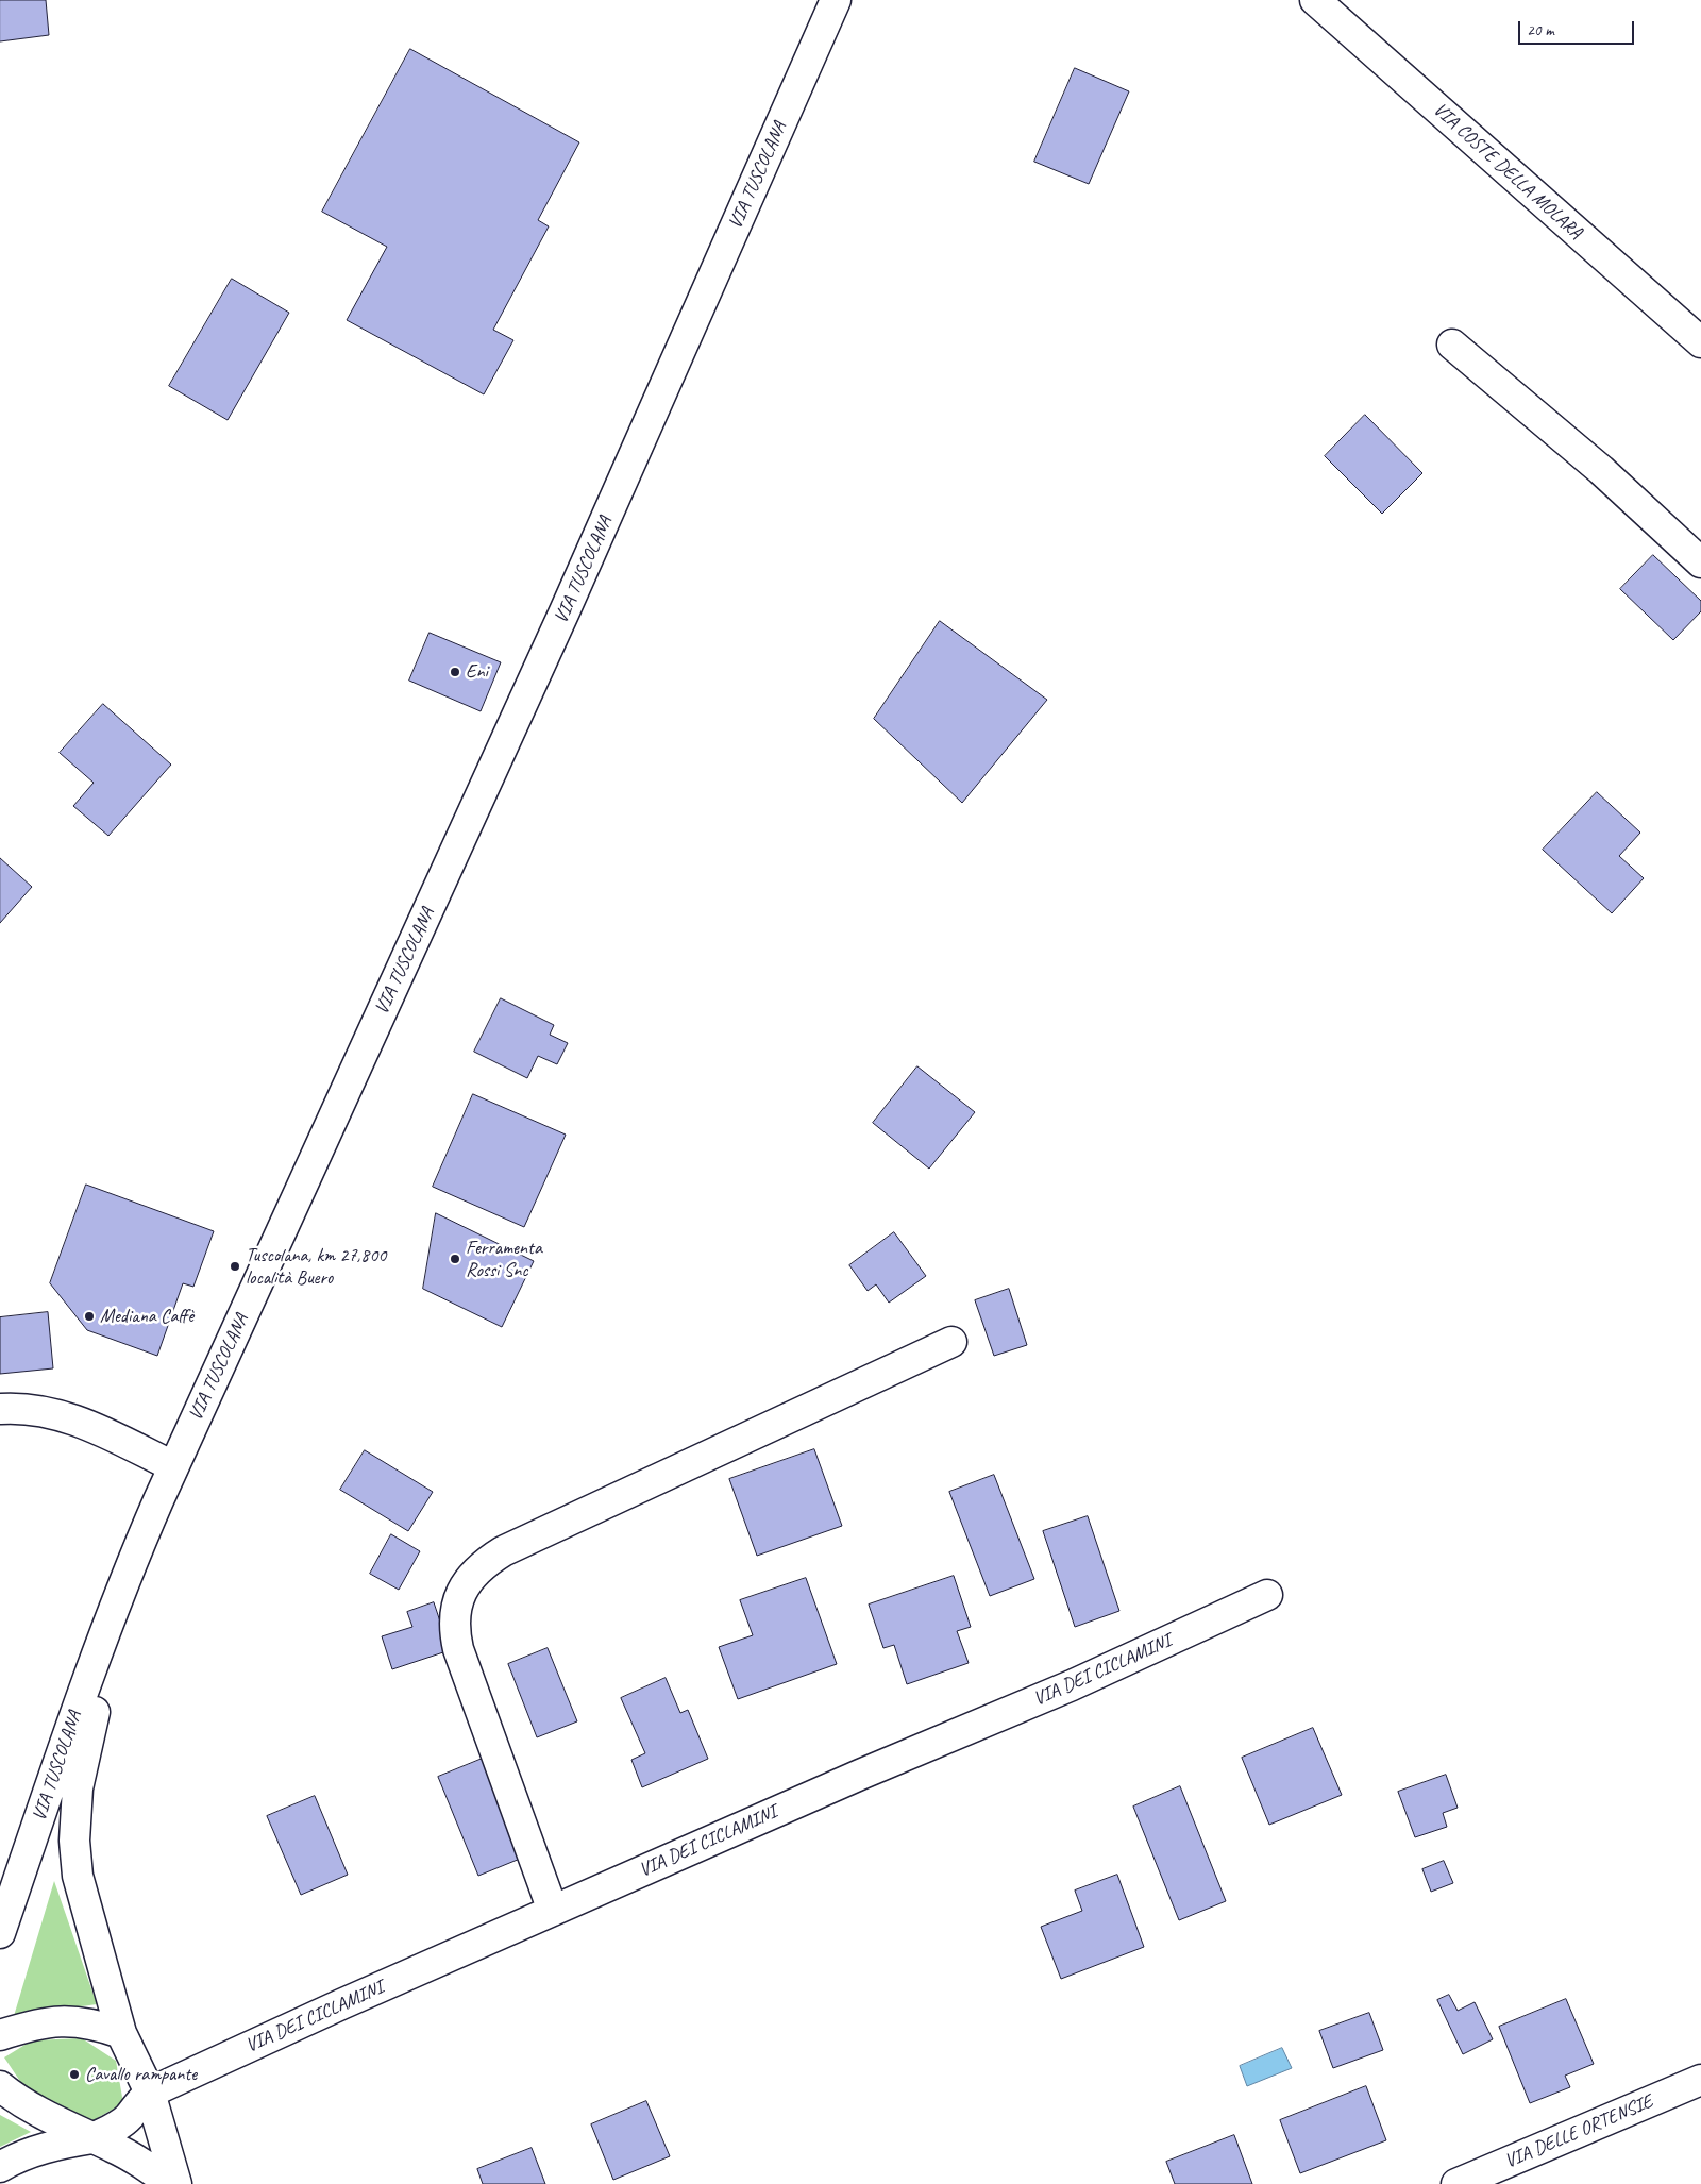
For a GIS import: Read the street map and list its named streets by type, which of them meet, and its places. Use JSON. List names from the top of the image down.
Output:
{
  "streets": {
    "street": [
      "VIA COSTE DELLA MOLARA",
      "VIA TUSCOLANA",
      "VIA DEI CICLAMINI",
      "VIA DELLE ORTENSIE"
    ]
  },
  "places": [
    "Eni",
    "Ferramenta Rossi Snc",
    "Tuscolana, km 27,800 località Buero",
    "Mediana Caffè",
    "Cavallo rampante"
  ],
  "scale_bar": "20 m"
}
